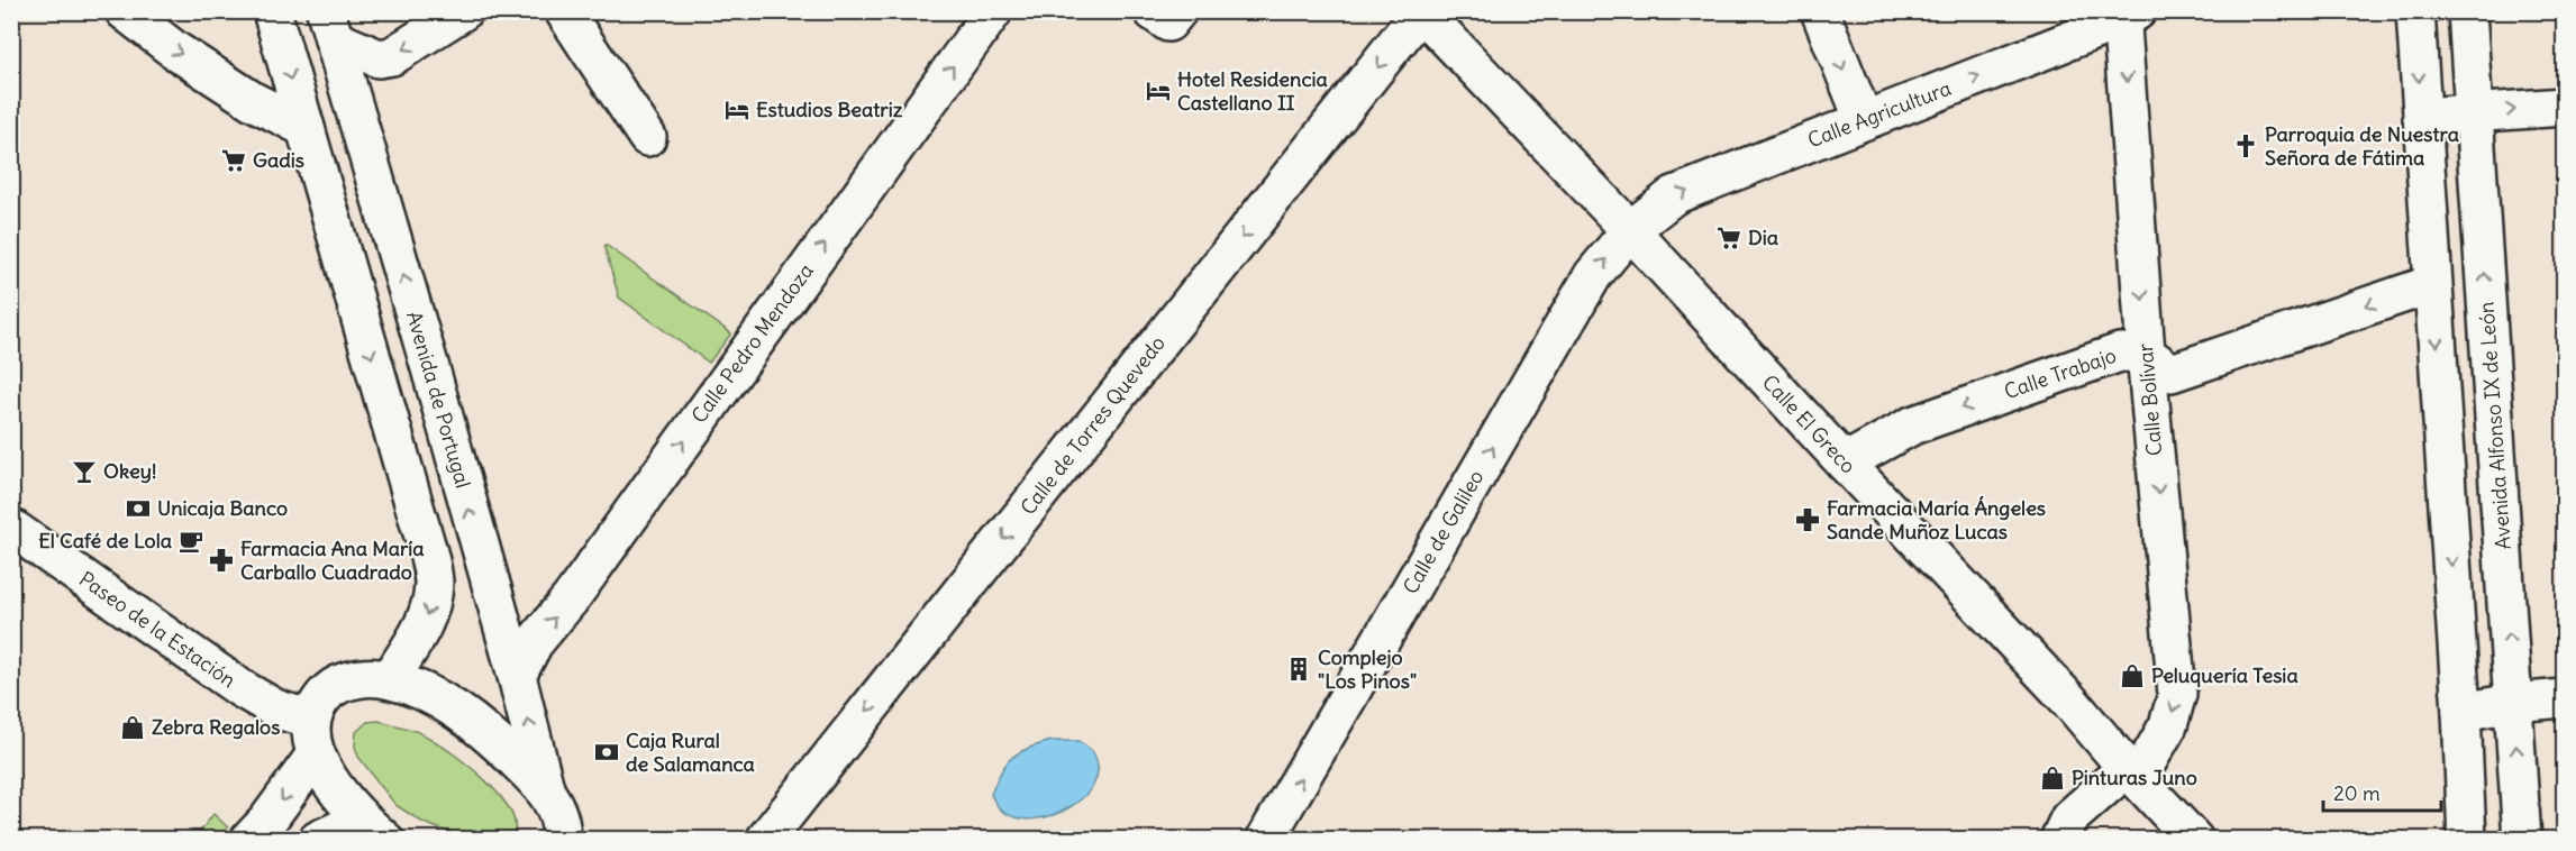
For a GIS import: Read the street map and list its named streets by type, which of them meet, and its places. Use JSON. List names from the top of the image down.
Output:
{
  "streets": {
    "street": [
      "Calle Agricultura",
      "Calle Pedro Mendoza",
      "Calle Trabajo",
      "Avenida de Portugal",
      "Calle Bolívar",
      "Calle El Greco",
      "Calle de Torres Quevedo",
      "Avenida Alfonso IX de León",
      "Calle de Galileo",
      "Paseo de la Estación"
    ]
  },
  "crossings": [
    ["Calle Agricultura", "Calle Bolívar"],
    ["Calle Agricultura", "Calle El Greco"],
    ["Calle Agricultura", "Calle de Galileo"],
    ["Calle Pedro Mendoza", "Avenida de Portugal"],
    ["Calle Trabajo", "Calle Bolívar"],
    ["Calle Trabajo", "Calle El Greco"],
    ["Calle Bolívar", "Calle El Greco"],
    ["Calle El Greco", "Calle de Torres Quevedo"],
    ["Calle El Greco", "Calle de Galileo"]
  ],
  "one_way": [
    "Calle Agricultura",
    "Calle Pedro Mendoza",
    "Calle Trabajo",
    "Calle de Torres Quevedo",
    "Calle de Galileo"
  ],
  "places": {
    "hotel": ["Hotel Residencia Castellano II", "Estudios Beatriz"],
    "church": ["Parroquia de Nuestra Señora de Fátima"],
    "supermarket": ["Gadis", "Dia"],
    "bar": ["Okey!"],
    "bank": ["Unicaja Banco", "Caja Rural de Salamanca"],
    "pharmacy": ["Farmacia María Ángeles Sande Muñoz Lucas", "Farmacia Ana María Carballo Cuadrado"],
    "cafe": ["El Café de Lola"],
    "building": ["Complejo \"Los Pinos\""],
    "shop": ["Peluquería Tesia", "Zebra Regalos", "Pinturas Juno"]
  },
  "scale_bar": "20 m"
}
